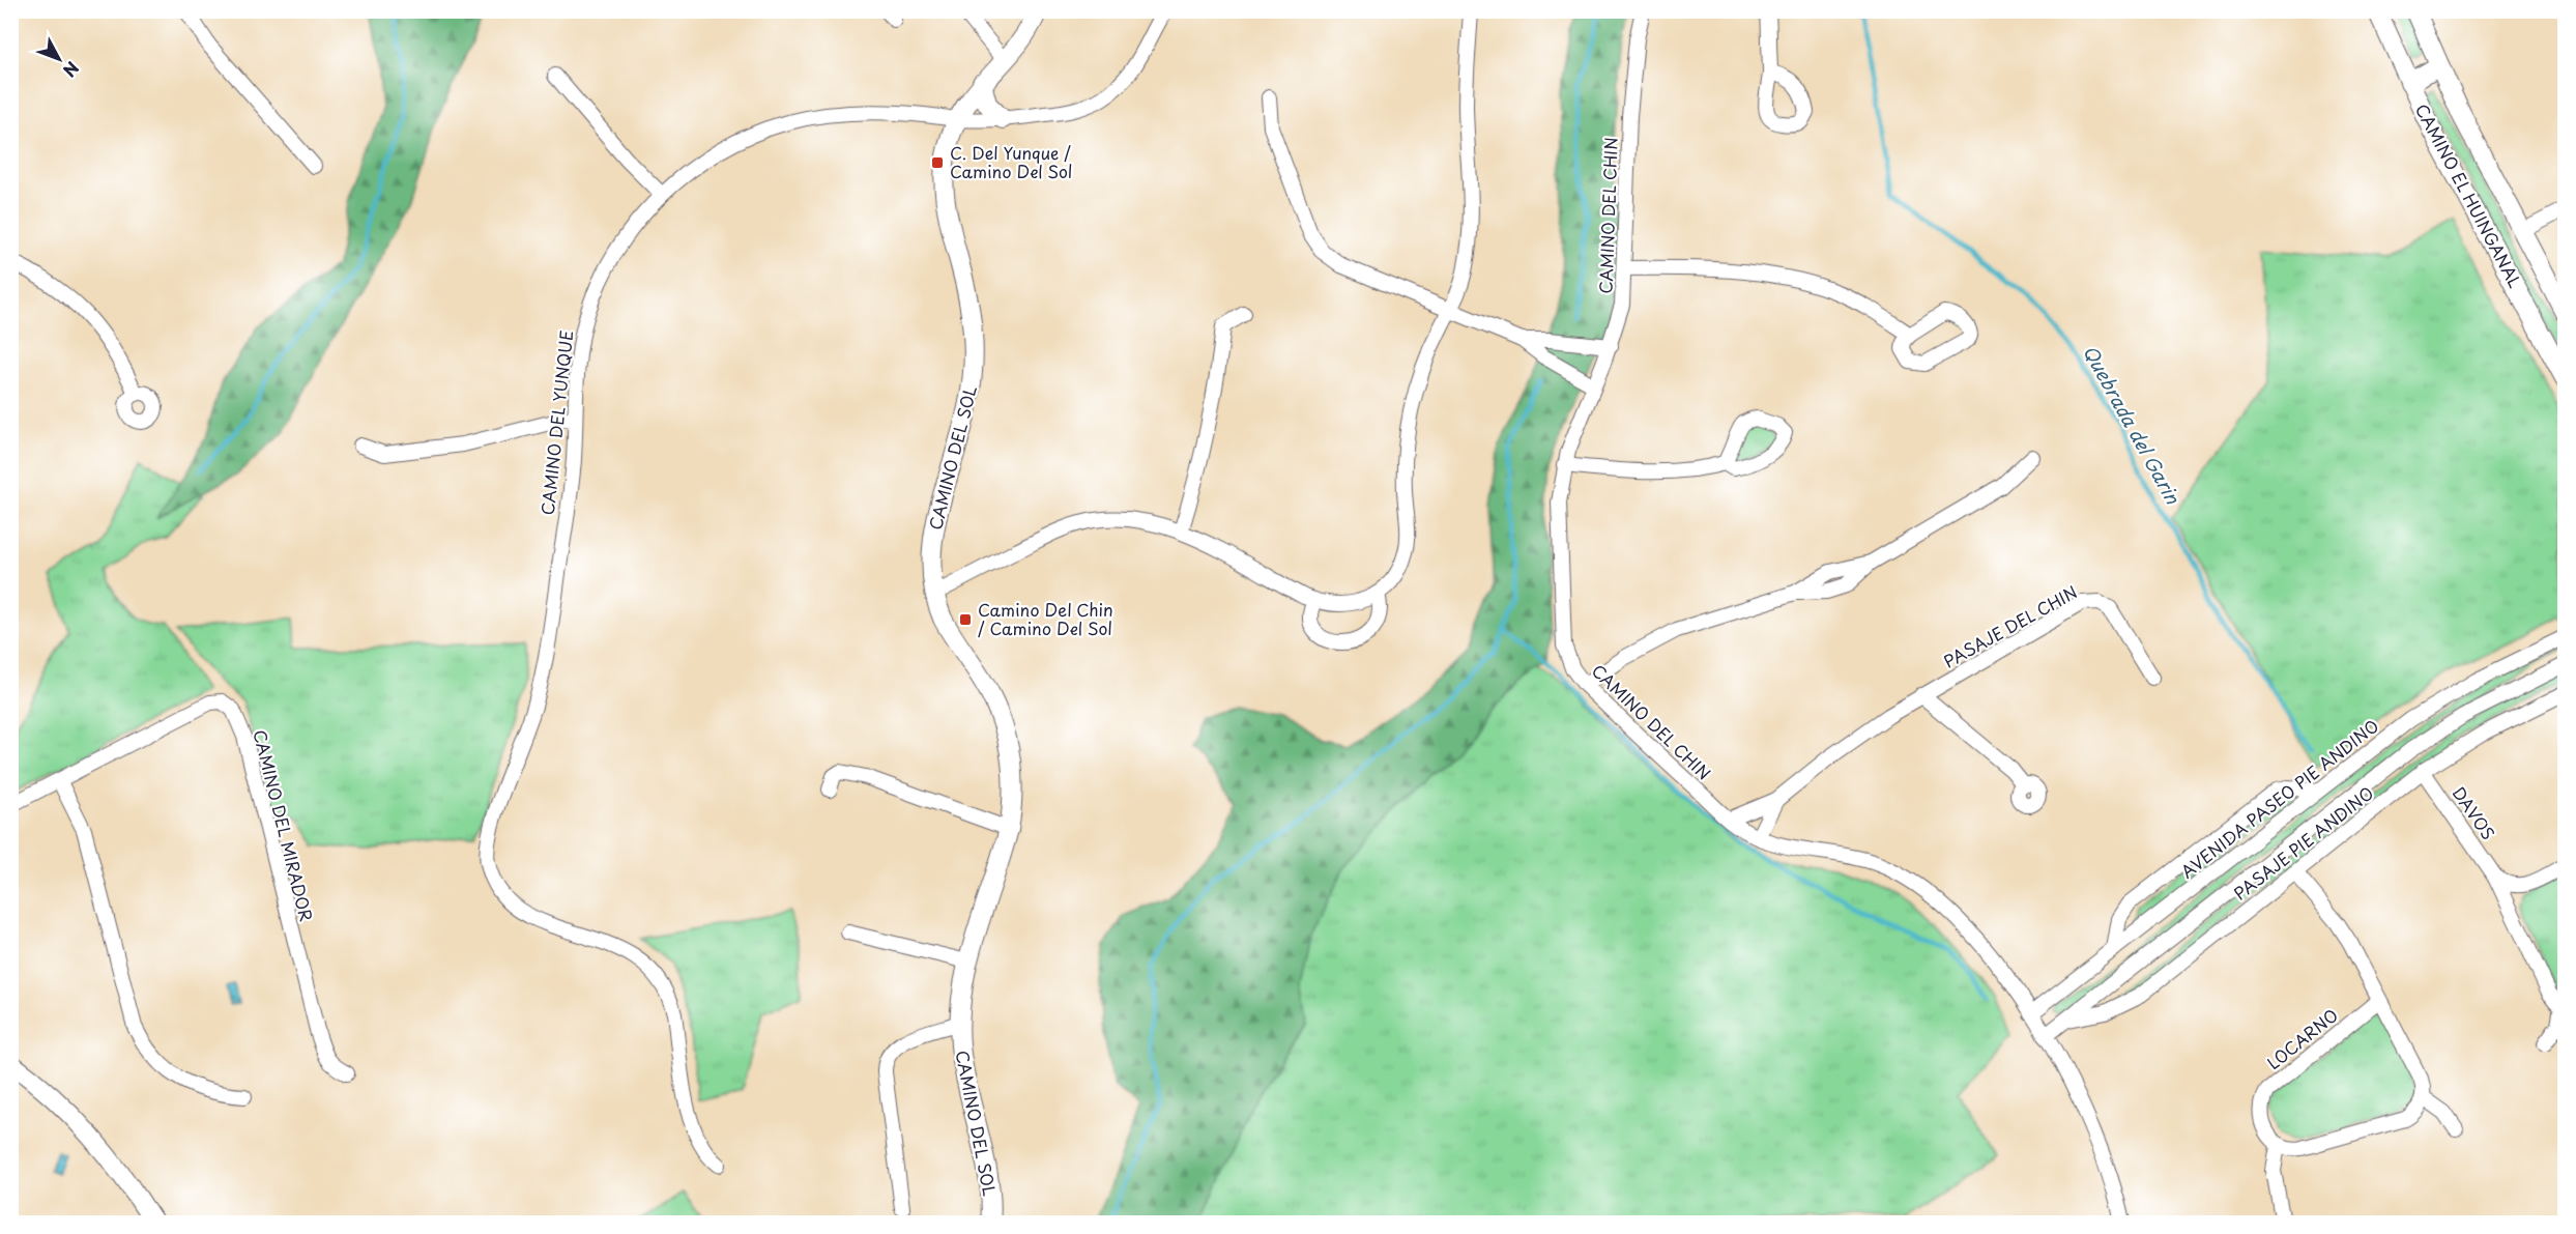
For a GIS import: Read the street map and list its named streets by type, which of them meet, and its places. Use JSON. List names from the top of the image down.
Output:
{
  "streets": {
    "street": [
      "CAMINO EL HUINGANAL",
      "CAMINO DEL CHIN",
      "CAMINO DEL YUNQUE",
      "CAMINO DEL SOL",
      "PASAJE DEL CHIN",
      "AVENIDA PASEO PIE ANDINO",
      "DAVOS",
      "CAMINO DEL MIRADOR",
      "PASAJE PIE ANDINO",
      "LOCARNO"
    ]
  },
  "crossings": [
    ["CAMINO DEL CHIN", "PASAJE DEL CHIN"],
    ["CAMINO DEL CHIN", "AVENIDA PASEO PIE ANDINO"],
    ["CAMINO DEL YUNQUE", "CAMINO DEL SOL"],
    ["AVENIDA PASEO PIE ANDINO", "PASAJE PIE ANDINO"],
    ["DAVOS", "PASAJE PIE ANDINO"]
  ],
  "water": ["Quebrada del Garin"],
  "places": {
    "transit": ["C. Del Yunque / Camino Del Sol", "Camino Del Chin / Camino Del Sol"]
  },
  "north": "bottom right"
}
